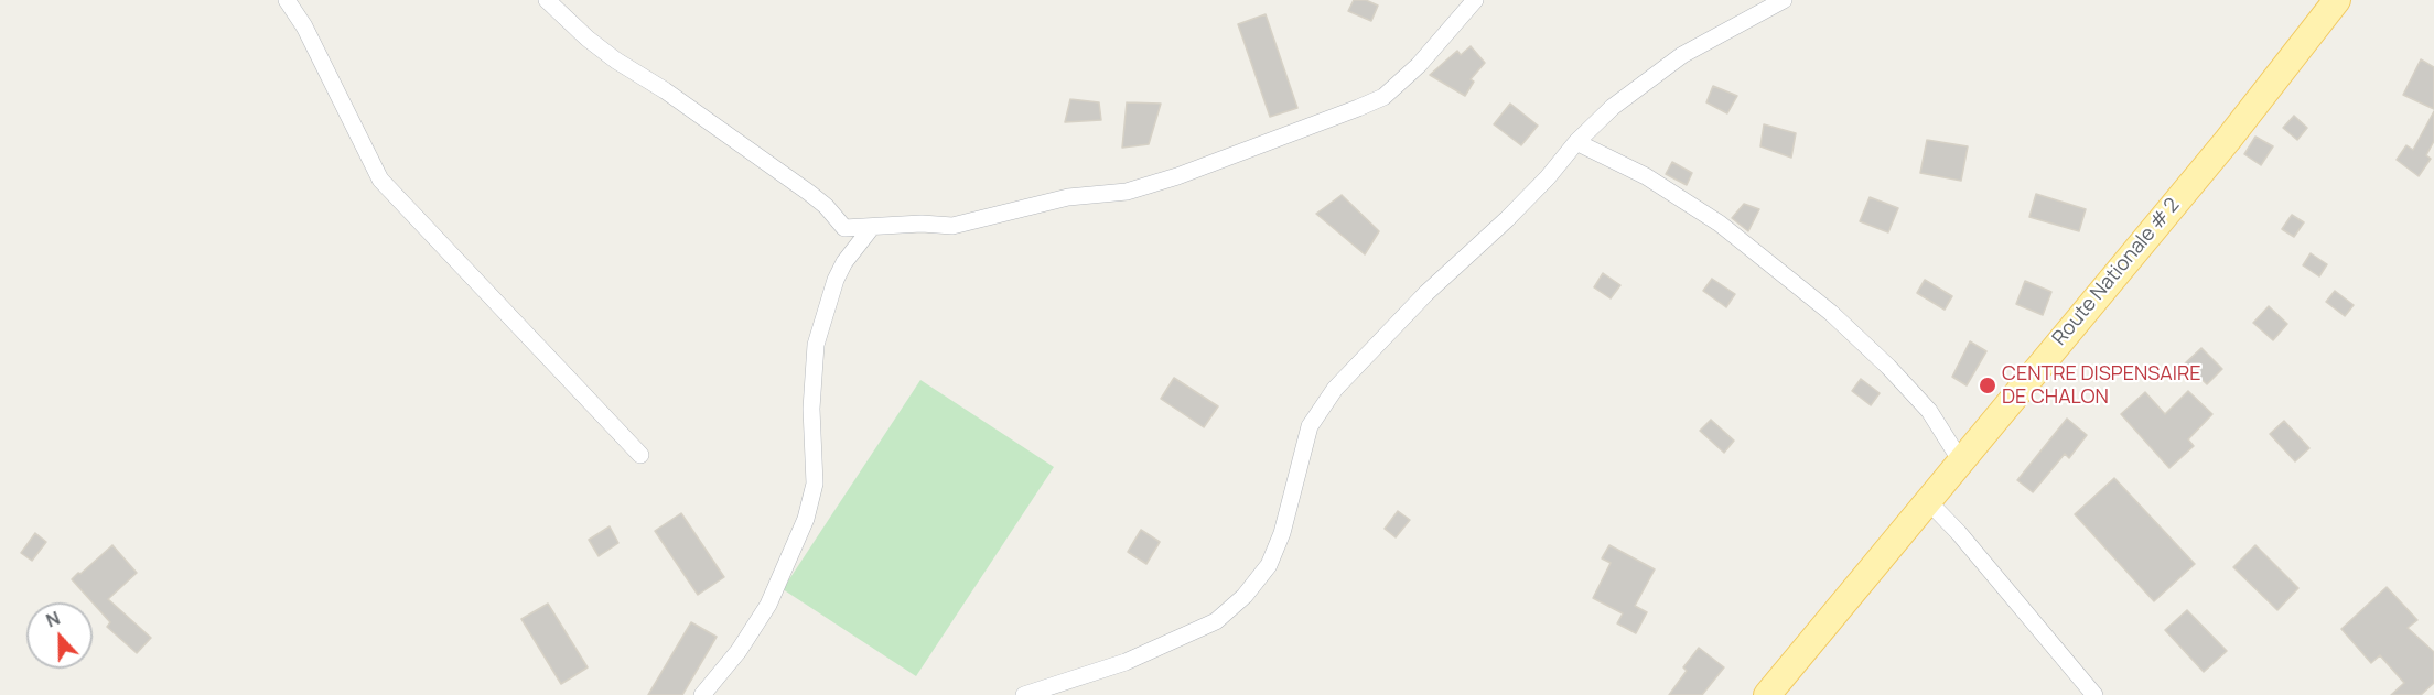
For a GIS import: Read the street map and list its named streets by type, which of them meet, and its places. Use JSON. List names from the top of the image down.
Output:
{
  "streets": {
    "main road": ["Route Nationale # 2"]
  },
  "places": ["CENTRE DISPENSAIRE DE CHALON"],
  "north": "top"
}
